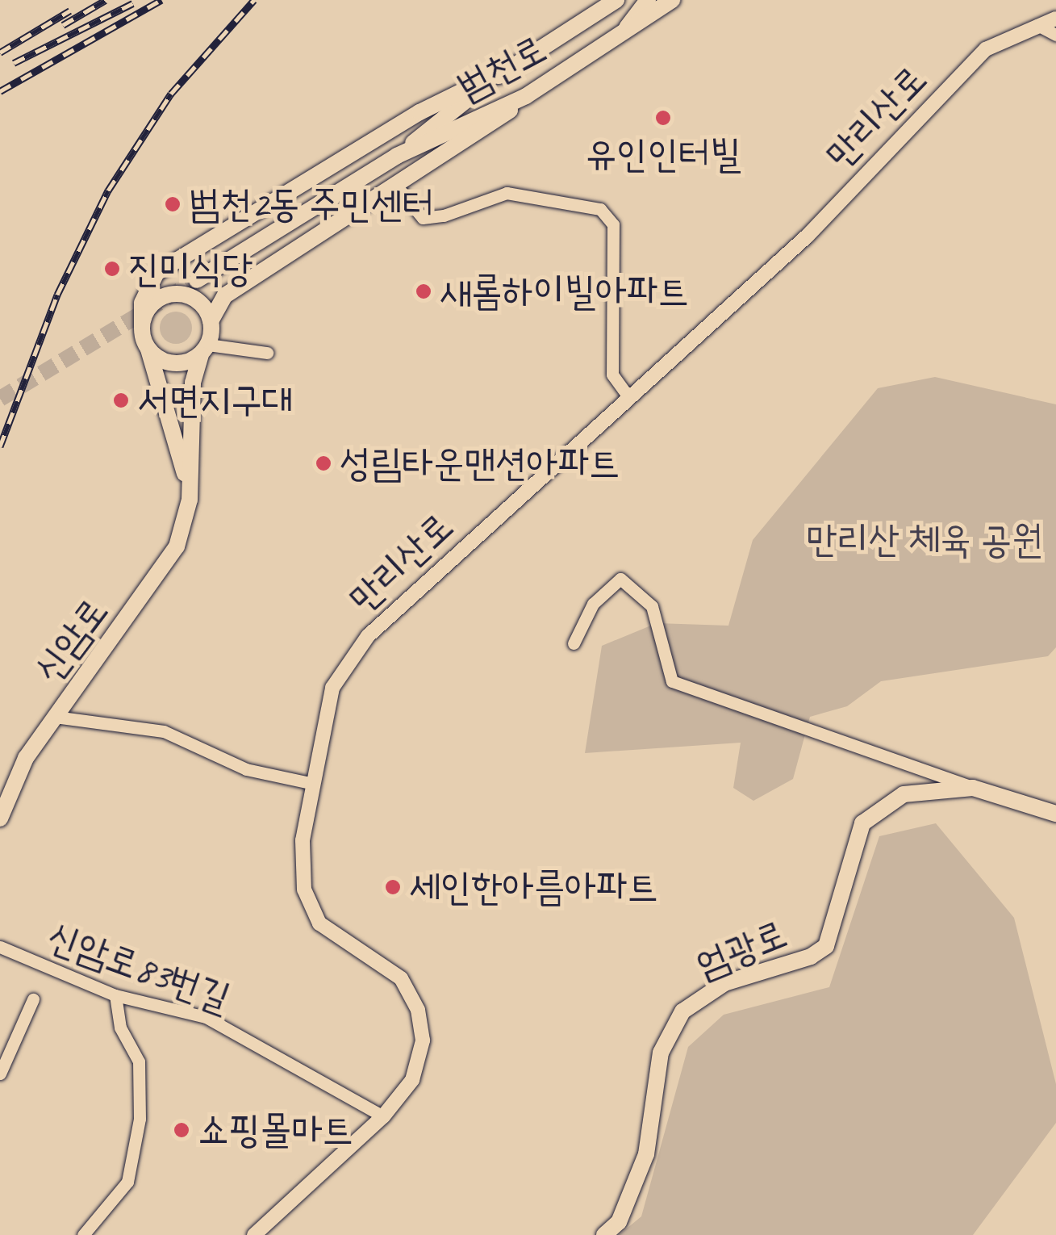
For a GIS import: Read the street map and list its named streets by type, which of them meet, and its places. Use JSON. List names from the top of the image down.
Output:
{
  "streets": {
    "main road": ["범천로", "신암로", "엄광로"],
    "street": ["만리산로", "신암로83번길"]
  },
  "crossings": [
    ["만리산로", "신암로83번길"]
  ],
  "parks": ["만리산 체육 공원"],
  "places": [
    "유인인터빌",
    "범천2동 주민센터",
    "진미식당",
    "새롬하이빌아파트",
    "서면지구대",
    "성림타운맨션아파트",
    "세인한아름아파트",
    "쇼핑몰마트"
  ]
}
